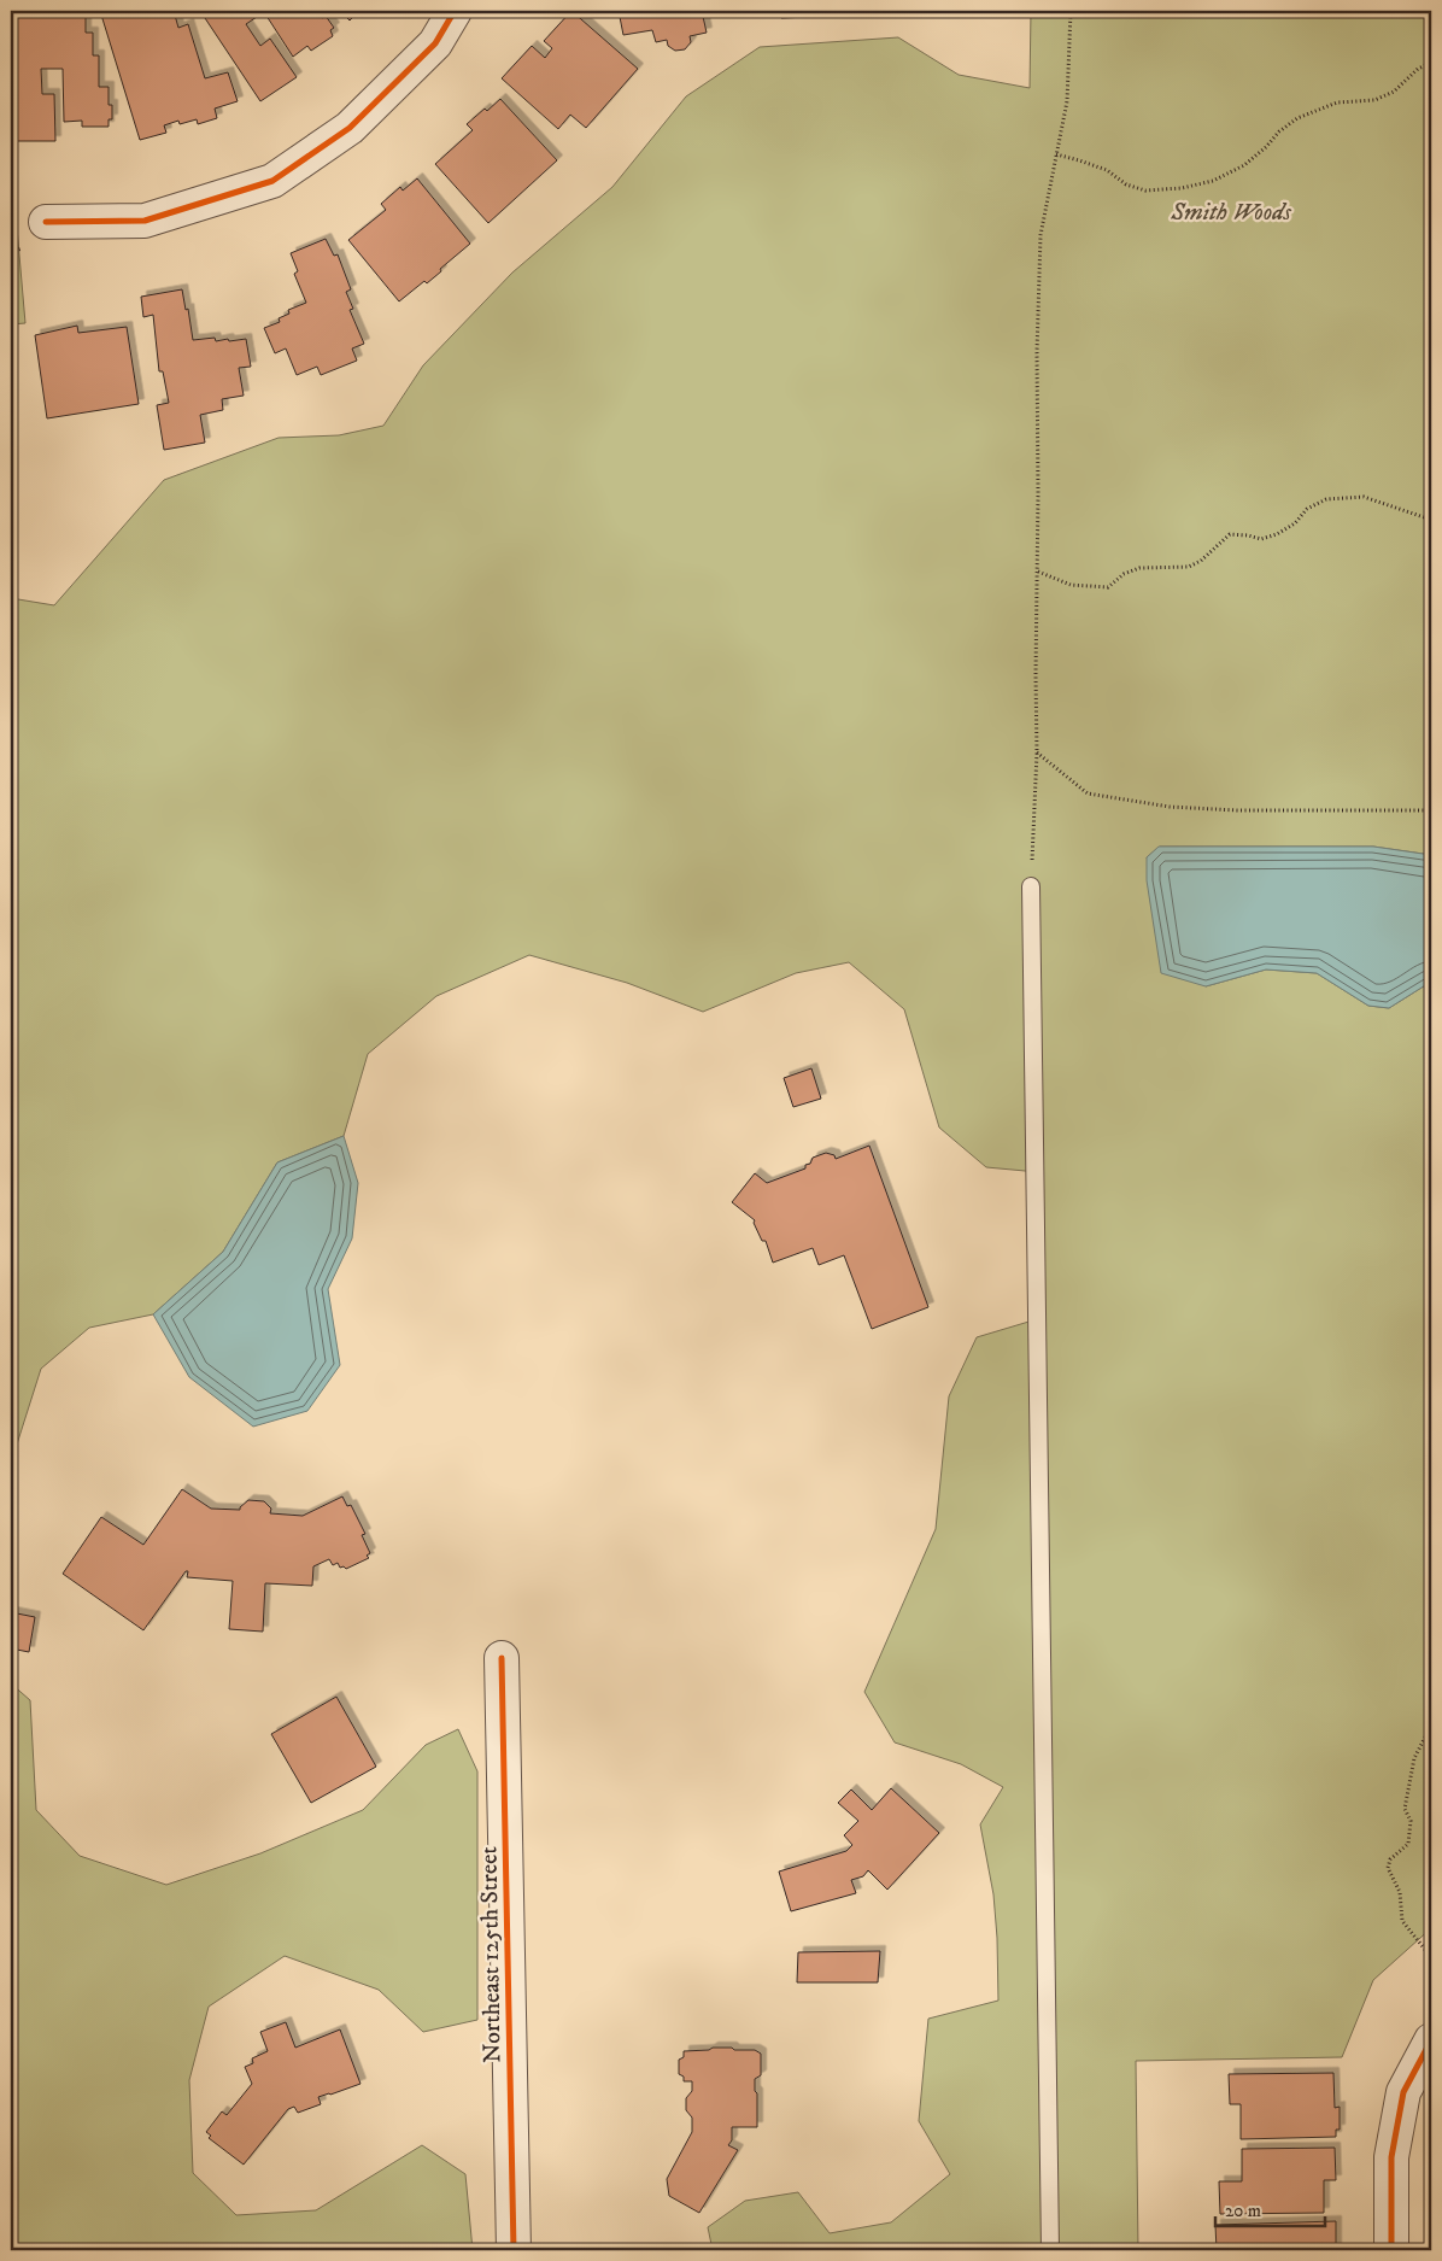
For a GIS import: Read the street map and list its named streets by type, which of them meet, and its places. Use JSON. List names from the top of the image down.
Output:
{
  "streets": {
    "street": ["Northeast 125th Street"]
  },
  "parks": ["Smith Woods"],
  "scale_bar": "20 m"
}
